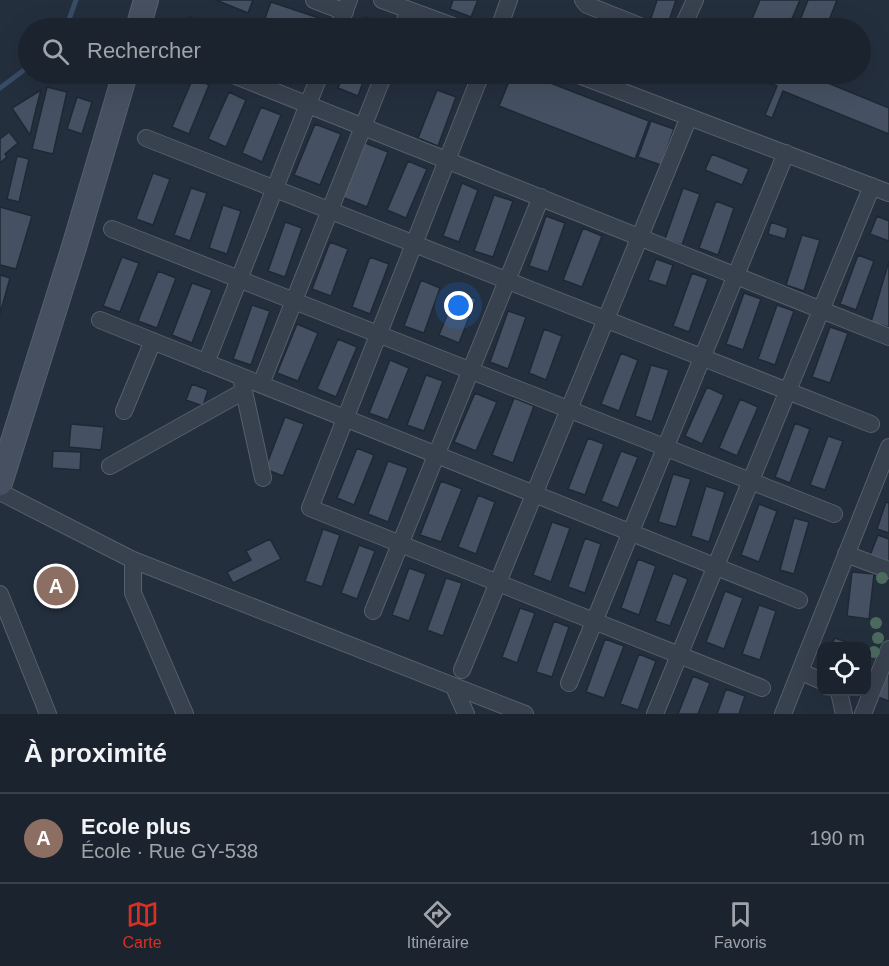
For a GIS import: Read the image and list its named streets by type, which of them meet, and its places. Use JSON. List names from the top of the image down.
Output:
{
  "page": {
    "search": "Rechercher",
    "pins": "A",
    "heading": "À proximité",
    "list": [
      {
        "mark": "A",
        "name": "Ecole plus",
        "note": "École · Rue GY-538",
        "value": "190 m"
      }
    ],
    "nav": ["Carte", "Itinéraire", "Favoris"]
  }
}
